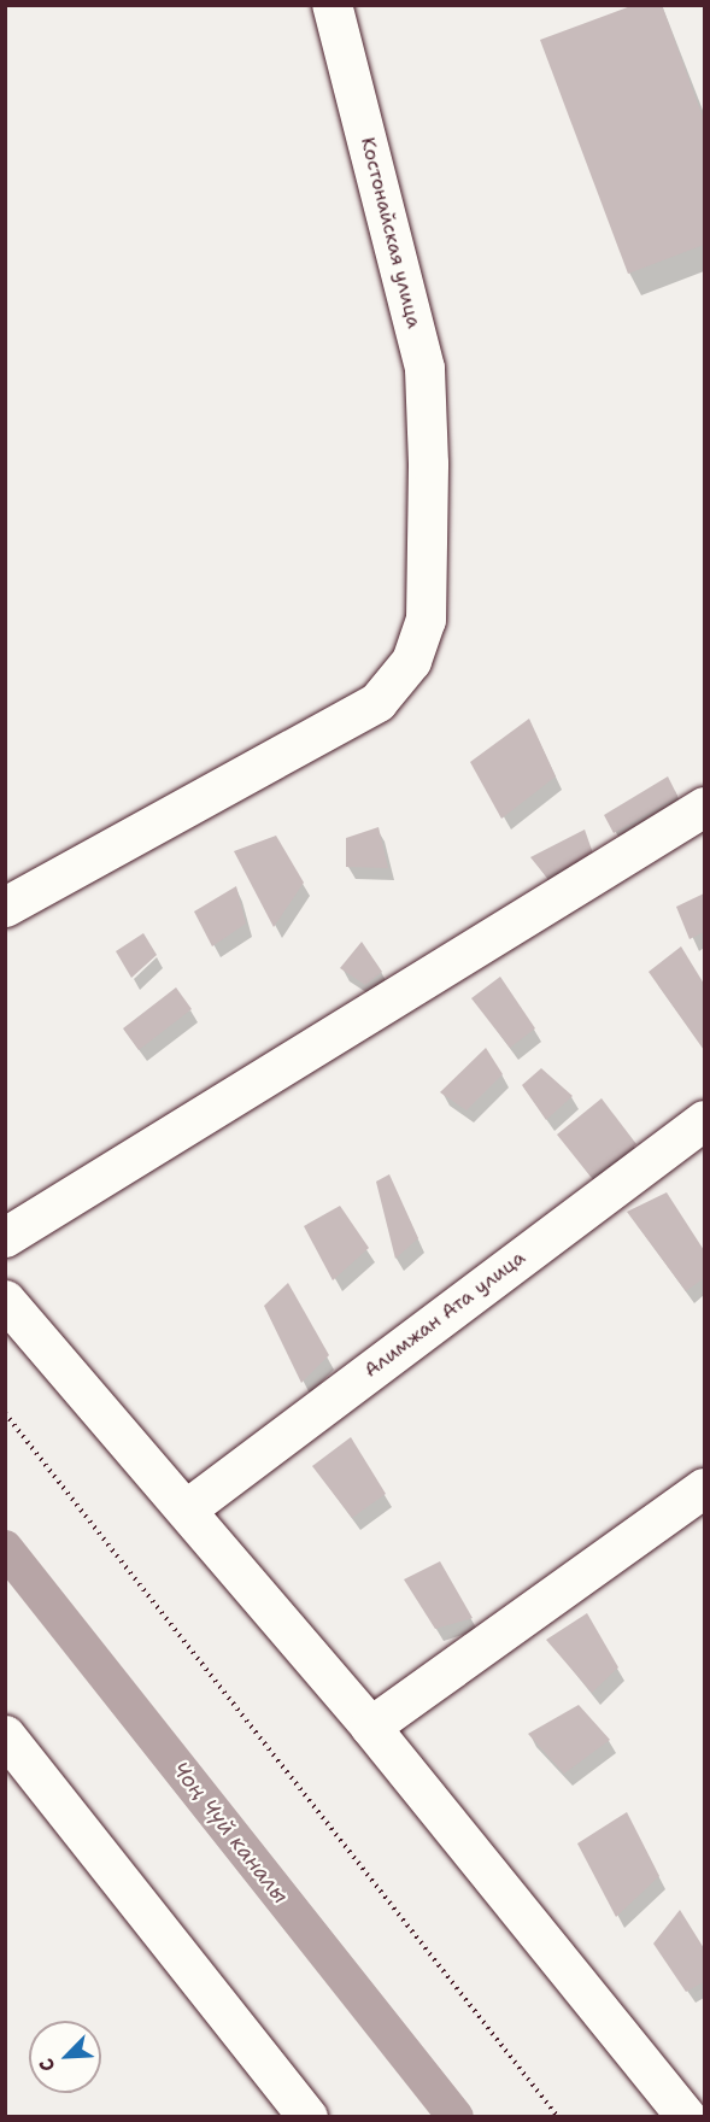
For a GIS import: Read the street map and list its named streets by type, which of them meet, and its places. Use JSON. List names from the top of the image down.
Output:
{
  "streets": {
    "street": ["Костонайская улица", "Алимжан Ата улица"]
  },
  "water": ["Чоң Чүй каналы"],
  "north": "bottom left"
}
